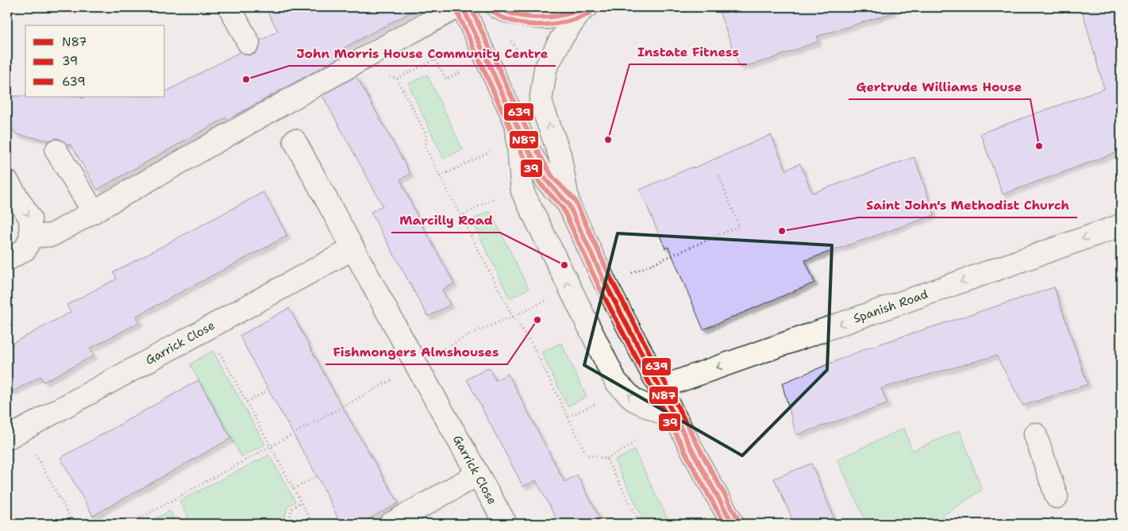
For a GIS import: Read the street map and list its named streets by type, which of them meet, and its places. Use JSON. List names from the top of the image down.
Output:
{
  "streets": {
    "main road": ["Spanish Road", "Garrick Close"]
  },
  "one_way": ["Spanish Road"],
  "places": [
    "John Morris House Community Centre",
    "Instate Fitness",
    "Gertrude Williams House",
    "Saint John's Methodist Church",
    "Marcilly Road",
    "Fishmongers Almshouses"
  ],
  "lines": ["transit line N87", "transit line 639", "transit line 39"],
  "legend": ["N87", "39", "639"]
}
